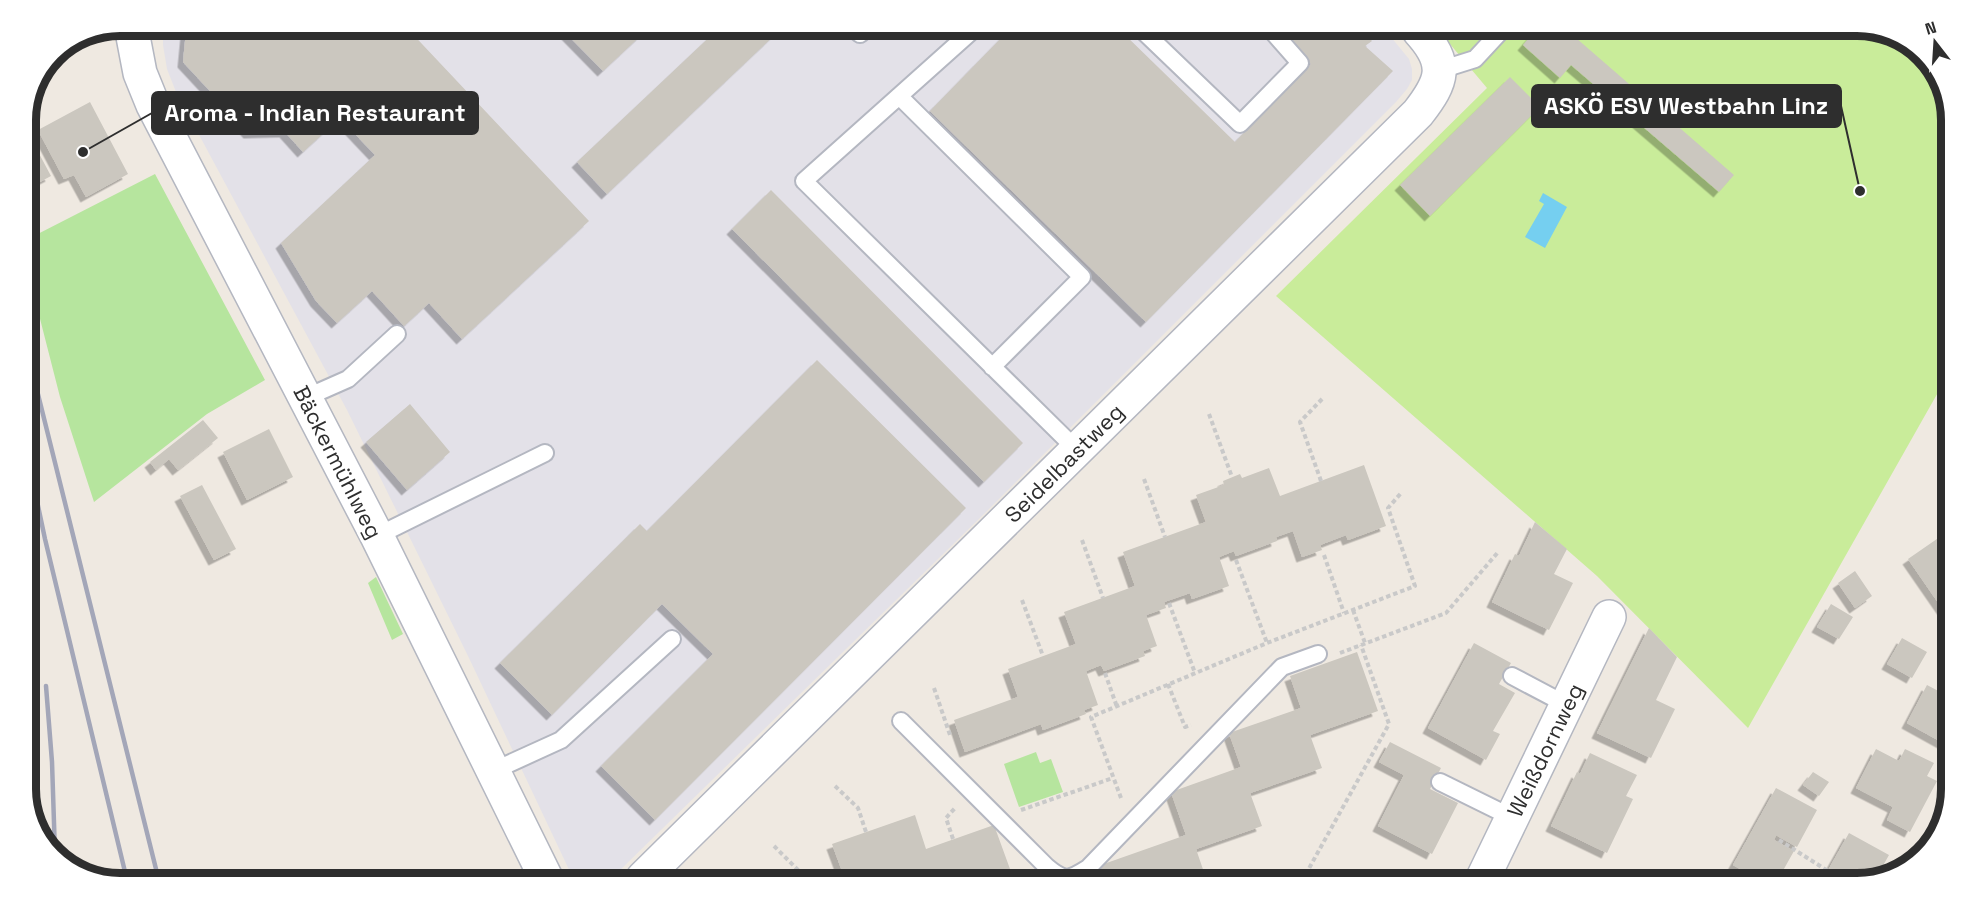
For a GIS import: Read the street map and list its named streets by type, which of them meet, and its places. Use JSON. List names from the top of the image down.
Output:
{
  "streets": {
    "street": ["Bäckermühlweg", "Seidelbastweg", "Weißdornweg"]
  },
  "places": ["Aroma - Indian Restaurant", "ASKÖ ESV Westbahn Linz"],
  "north": "top"
}
